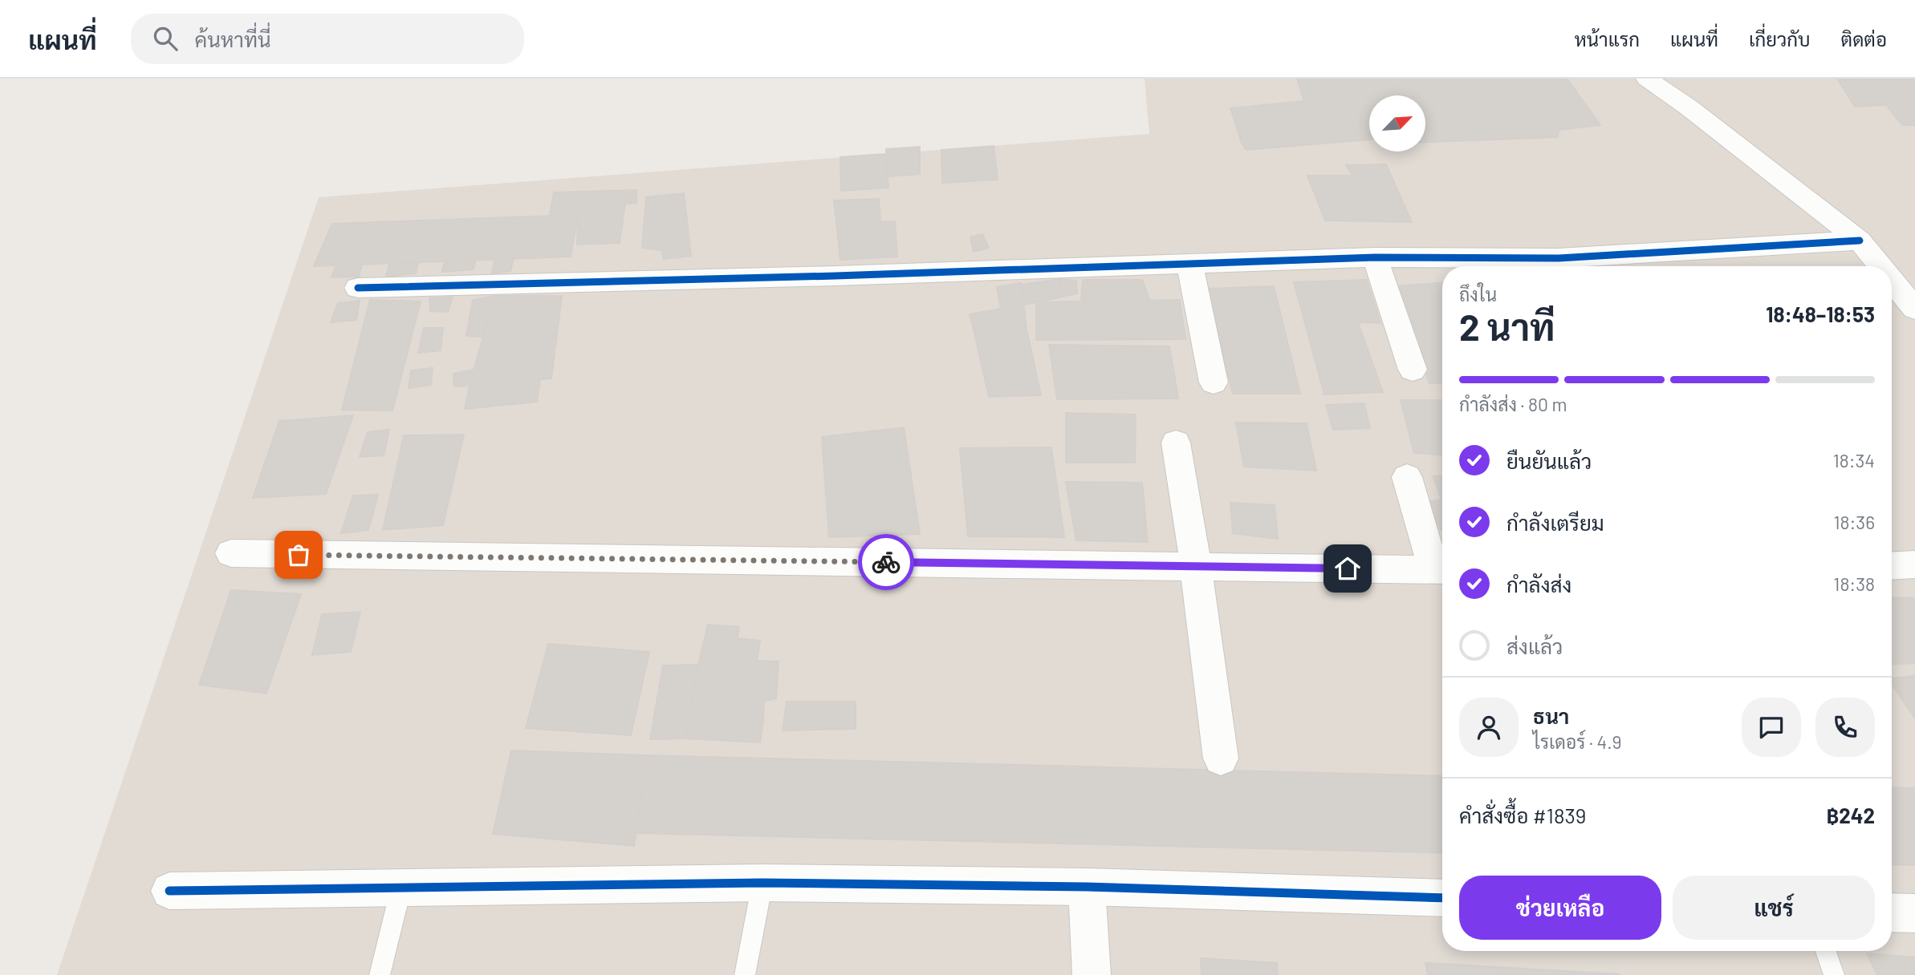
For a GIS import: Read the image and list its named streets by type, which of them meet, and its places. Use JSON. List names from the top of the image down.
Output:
{
  "north": "top right",
  "page": {
    "header": "แผนที่",
    "search": "ค้นหาที่นี่",
    "nav": [
      "หน้าแรก",
      "แผนที่",
      "เกี่ยวกับ",
      "ติดต่อ"
    ],
    "heading": ["2 นาที", "ถึงใน", "18:48–18:53"],
    "panel": [
      "ธนา",
      "ไรเดอร์ · 4.9",
      "คำสั่งซื้อ #1839",
      "฿242"
    ],
    "bar": "กำลังส่ง · 80 m",
    "list": [
      ["ยืนยันแล้ว", "18:34"],
      ["กำลังเตรียม", "18:36"],
      ["กำลังส่ง", "18:38"],
      "ส่งแล้ว"
    ],
    "buttons": ["ช่วยเหลือ", "แชร์"]
  }
}
